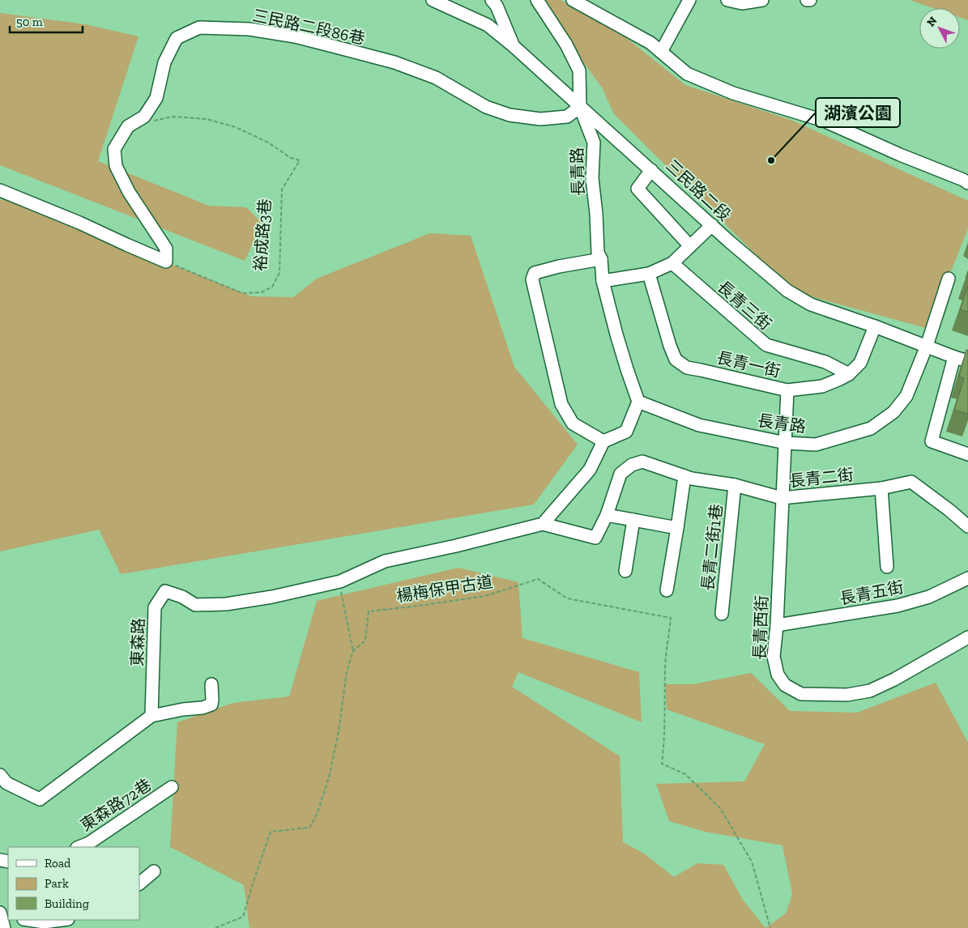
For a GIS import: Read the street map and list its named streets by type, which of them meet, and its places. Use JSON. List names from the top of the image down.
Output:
{
  "streets": {
    "street": [
      "三民路二段86巷",
      "長青路",
      "三民路二段",
      "長青三街",
      "長青一街",
      "長青二街",
      "長青二街1巷",
      "長青五街",
      "長青西街",
      "東森路",
      "東森路72巷"
    ],
    "path": ["裕成路3巷", "楊梅保甲古道"]
  },
  "crossings": [
    ["三民路二段86巷", "長青路"],
    ["三民路二段86巷", "三民路二段"],
    ["三民路二段86巷", "裕成路3巷"],
    ["長青路", "三民路二段"],
    ["長青路", "長青西街"],
    ["三民路二段", "長青一街"],
    ["長青三街", "長青一街"],
    ["長青一街", "長青西街"],
    ["長青二街", "長青二街1巷"],
    ["長青二街", "長青西街"],
    ["長青五街", "長青西街"]
  ],
  "places": ["湖濱公園"],
  "legend": ["Road", "Park", "Building"],
  "scale_bar": "50 m",
  "north": "top left"
}
